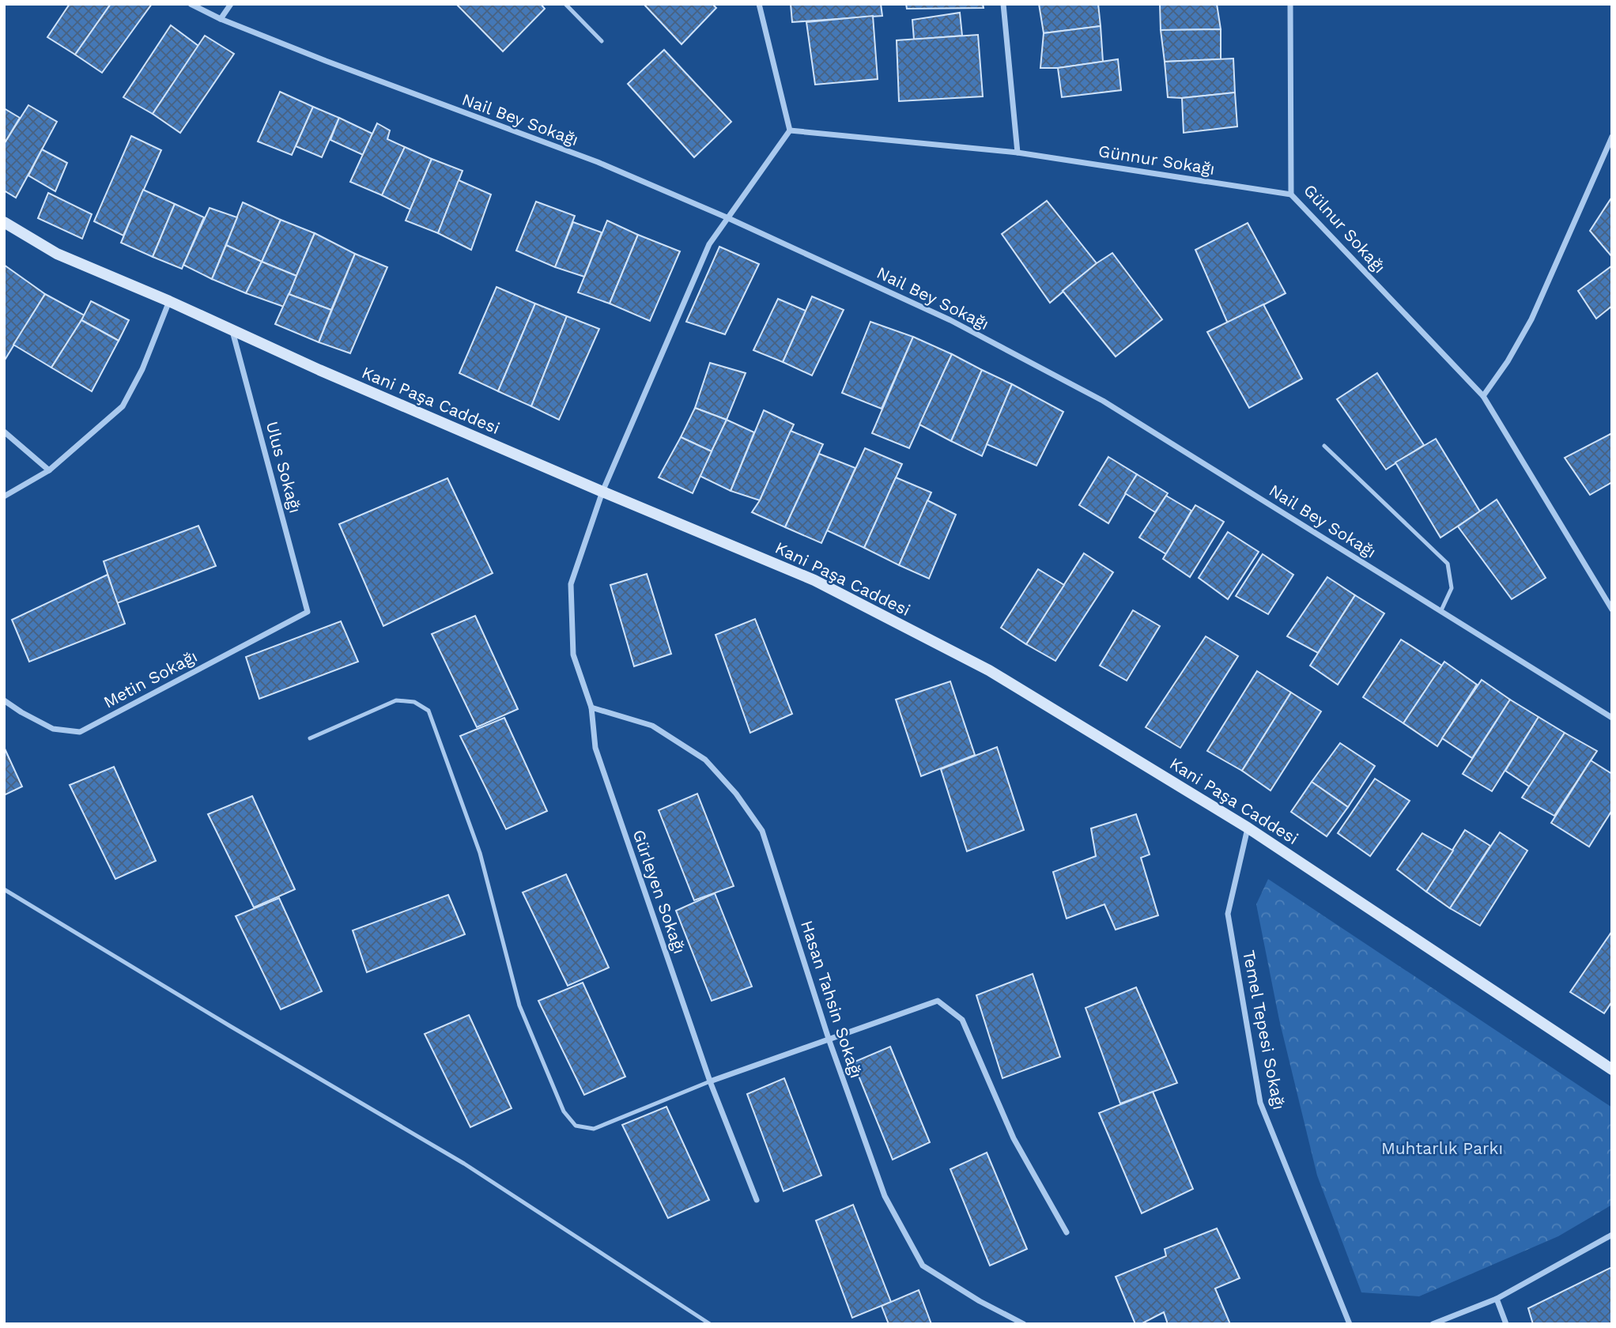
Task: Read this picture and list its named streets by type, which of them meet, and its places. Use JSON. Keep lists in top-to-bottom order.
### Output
{
  "streets": {
    "street": [
      "Nail Bey Sokağı",
      "Günnur Sokağı",
      "Gülnur Sokağı",
      "Kani Paşa Caddesi",
      "Ulus Sokağı",
      "Metin Sokağı",
      "Gürleyen Sokağı",
      "Hasan Tahsin Sokağı",
      "Temel Tepesi Sokağı"
    ]
  },
  "crossings": [
    ["Günnur Sokağı", "Gülnur Sokağı"],
    ["Kani Paşa Caddesi", "Ulus Sokağı"],
    ["Kani Paşa Caddesi", "Gürleyen Sokağı"],
    ["Kani Paşa Caddesi", "Temel Tepesi Sokağı"],
    ["Ulus Sokağı", "Metin Sokağı"],
    ["Gürleyen Sokağı", "Hasan Tahsin Sokağı"]
  ],
  "parks": ["Muhtarlık Parkı"]
}
